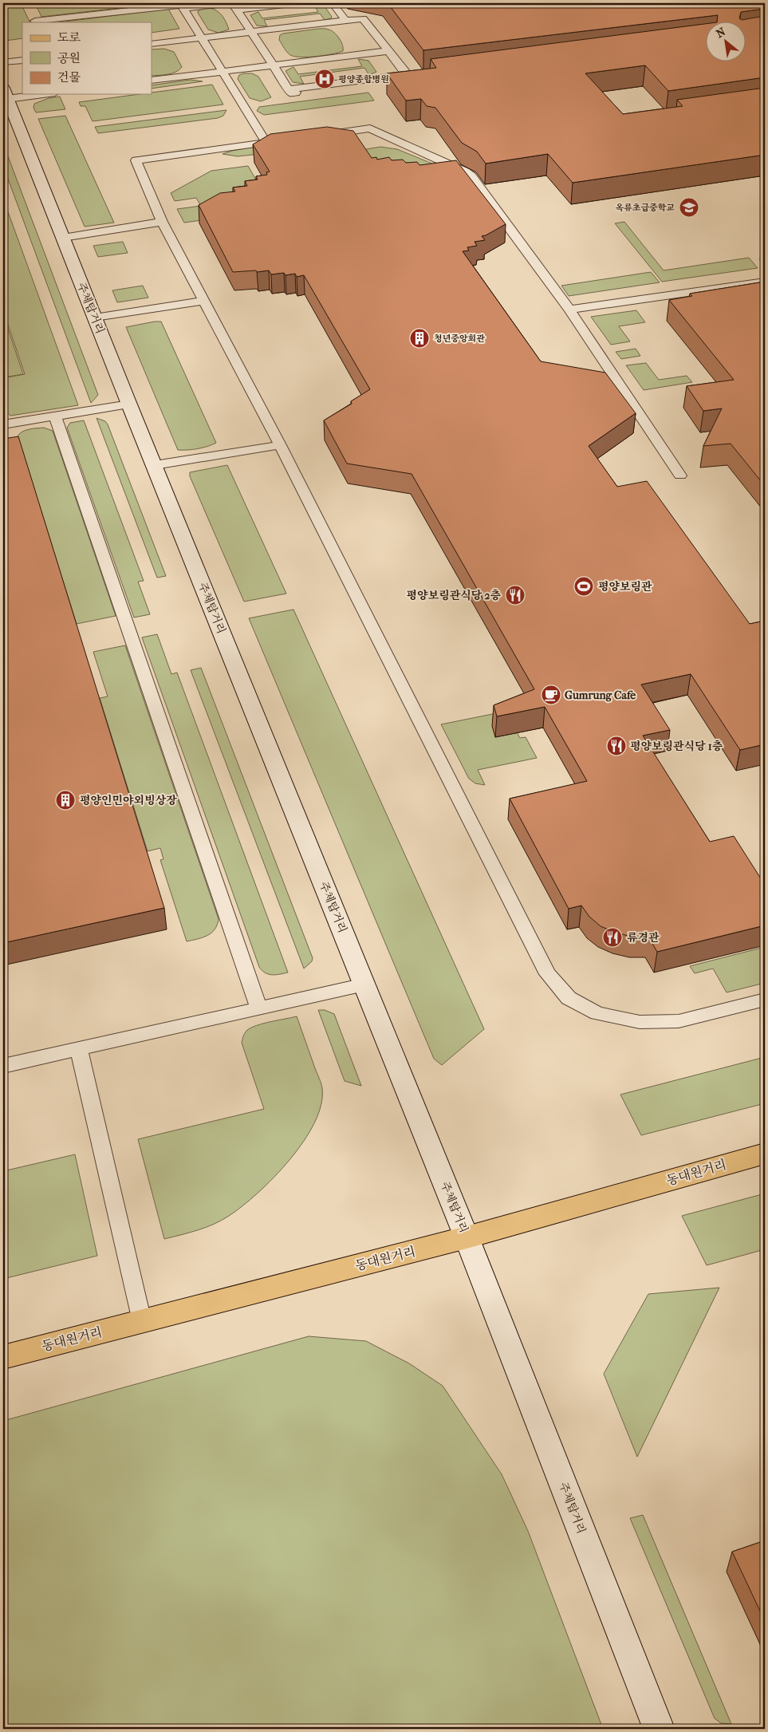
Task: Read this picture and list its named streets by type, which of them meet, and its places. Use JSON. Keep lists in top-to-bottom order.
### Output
{
  "streets": {
    "main road": ["주체탑거리", "동대원거리"]
  },
  "crossings": [
    ["주체탑거리", "동대원거리"]
  ],
  "places": {
    "hospital": ["평양종합병원"],
    "school or university": ["옥류초급중학교"],
    "building": ["청년중앙회관", "평양인민야외빙상장"],
    "sports": ["평양보링관"],
    "restaurant": ["평양보링관식당 2층", "평양보링관식당 1층", "류경관"],
    "cafe": ["Gumrung Cafe"]
  },
  "legend": ["도로", "공원", "건물"],
  "north": "top left"
}
